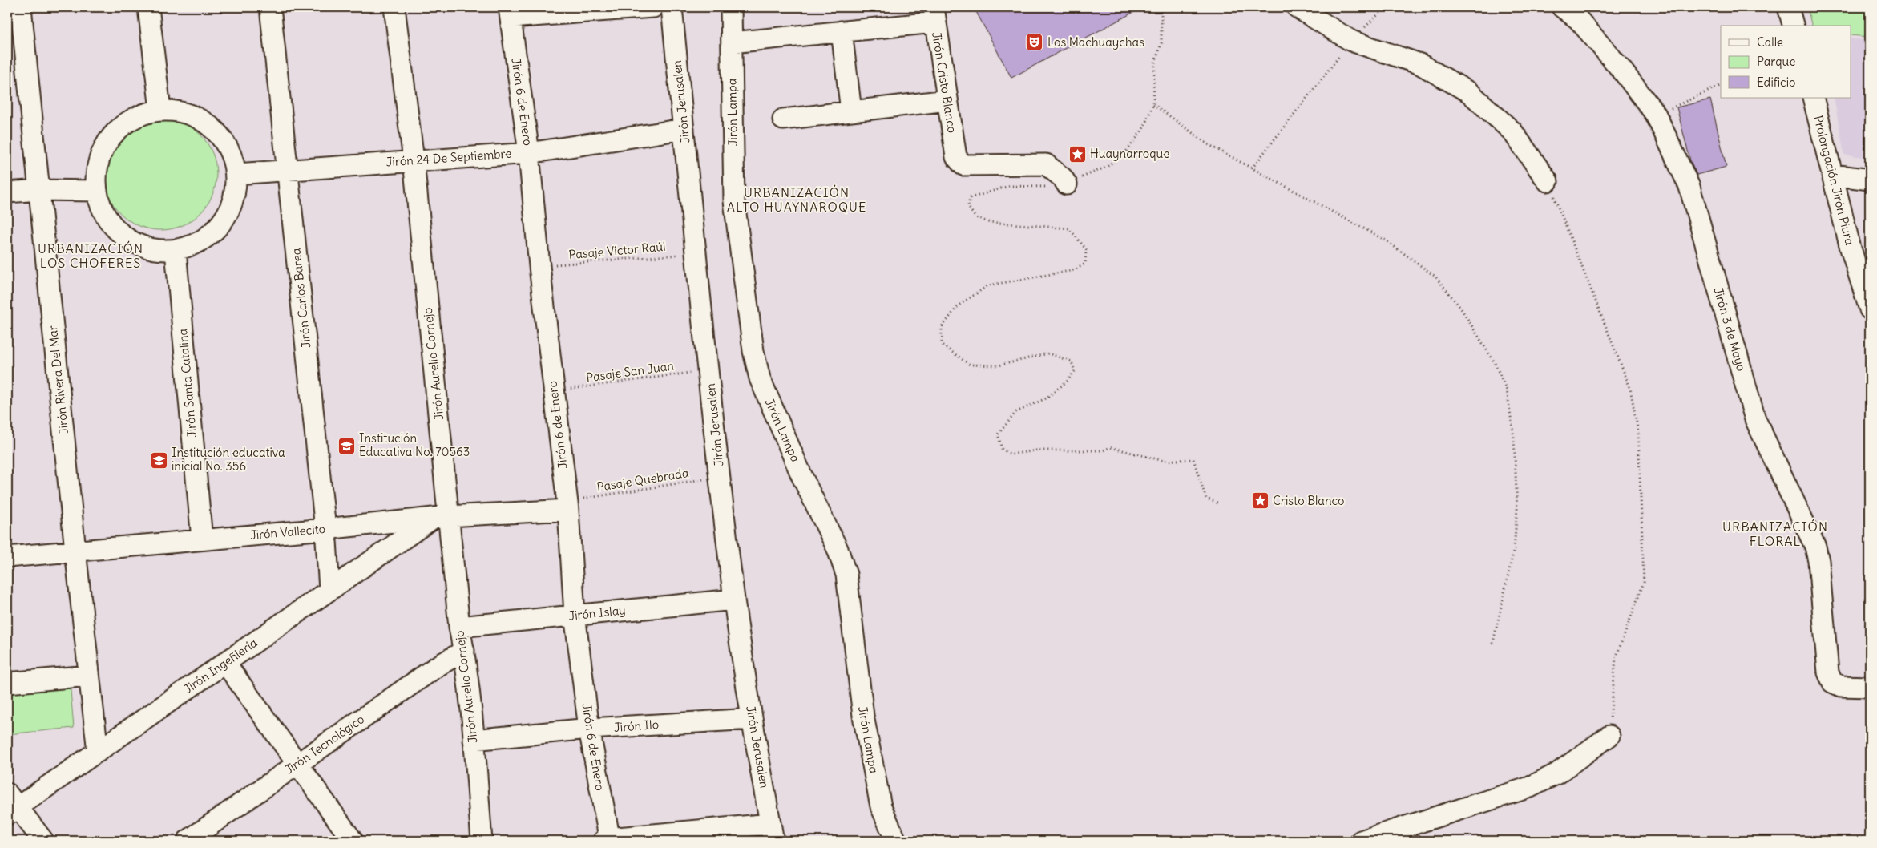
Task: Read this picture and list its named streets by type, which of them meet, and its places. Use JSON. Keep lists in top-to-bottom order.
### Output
{
  "streets": {
    "street": [
      "Jirón Cristo Blanco",
      "Jirón 6 de Enero",
      "Jirón Jerusalen",
      "Jirón Lampa",
      "Jirón 24 De Septiembre",
      "Prolongación Jirón Piura",
      "Jirón Carlos Barea",
      "Jirón 3 de Mayo",
      "Jirón Aurelio Cornejo",
      "Jirón Rivera Del Mar",
      "Jirón Santa Catalina",
      "Jirón Vallecito",
      "Jirón Islay",
      "Jirón Ingeñiería",
      "Jirón Ilo",
      "Jirón Tecnológico"
    ],
    "path": ["Pasaje Víctor Raúl", "Pasaje San Juan", "Pasaje Quebrada"]
  },
  "crossings": [
    ["Jirón 6 de Enero", "Jirón 24 De Septiembre"],
    ["Jirón 6 de Enero", "Pasaje Víctor Raúl"],
    ["Jirón 6 de Enero", "Pasaje San Juan"],
    ["Jirón 6 de Enero", "Pasaje Quebrada"],
    ["Jirón 6 de Enero", "Jirón Vallecito"],
    ["Jirón 6 de Enero", "Jirón Islay"],
    ["Jirón 6 de Enero", "Jirón Ilo"],
    ["Jirón Jerusalen", "Jirón 24 De Septiembre"],
    ["Jirón Jerusalen", "Pasaje Víctor Raúl"],
    ["Jirón Jerusalen", "Pasaje San Juan"],
    ["Jirón Jerusalen", "Pasaje Quebrada"],
    ["Jirón Jerusalen", "Jirón Islay"],
    ["Jirón Jerusalen", "Jirón Ilo"],
    ["Jirón 24 De Septiembre", "Jirón Carlos Barea"],
    ["Jirón 24 De Septiembre", "Jirón Aurelio Cornejo"],
    ["Jirón 24 De Septiembre", "Jirón Santa Catalina"],
    ["Jirón Carlos Barea", "Jirón Vallecito"],
    ["Jirón Carlos Barea", "Jirón Ingeñiería"],
    ["Jirón Aurelio Cornejo", "Jirón Vallecito"],
    ["Jirón Aurelio Cornejo", "Jirón Islay"],
    ["Jirón Aurelio Cornejo", "Jirón Ingeñiería"],
    ["Jirón Aurelio Cornejo", "Jirón Ilo"],
    ["Jirón Aurelio Cornejo", "Jirón Tecnológico"],
    ["Jirón Rivera Del Mar", "Jirón Vallecito"],
    ["Jirón Rivera Del Mar", "Jirón Ingeñiería"],
    ["Jirón Santa Catalina", "Jirón Vallecito"],
    ["Pasaje Quebrada", "Jirón Vallecito"],
    ["Jirón Vallecito", "Jirón Ingeñiería"]
  ],
  "districts": ["URBANIZACIÓN ALTO HUAYNAROQUE", "URBANIZACIÓN LOS CHOFERES", "URBANIZACIÓN FLORAL"],
  "places": {
    "theatre": ["Los Machuaychas"],
    "place": ["Huaynarroque", "Cristo Blanco"],
    "school or university": ["Institución Educativa No. 70563", "Institución educativa inicial No. 356"]
  },
  "legend": ["Calle", "Parque", "Edificio"]
}
